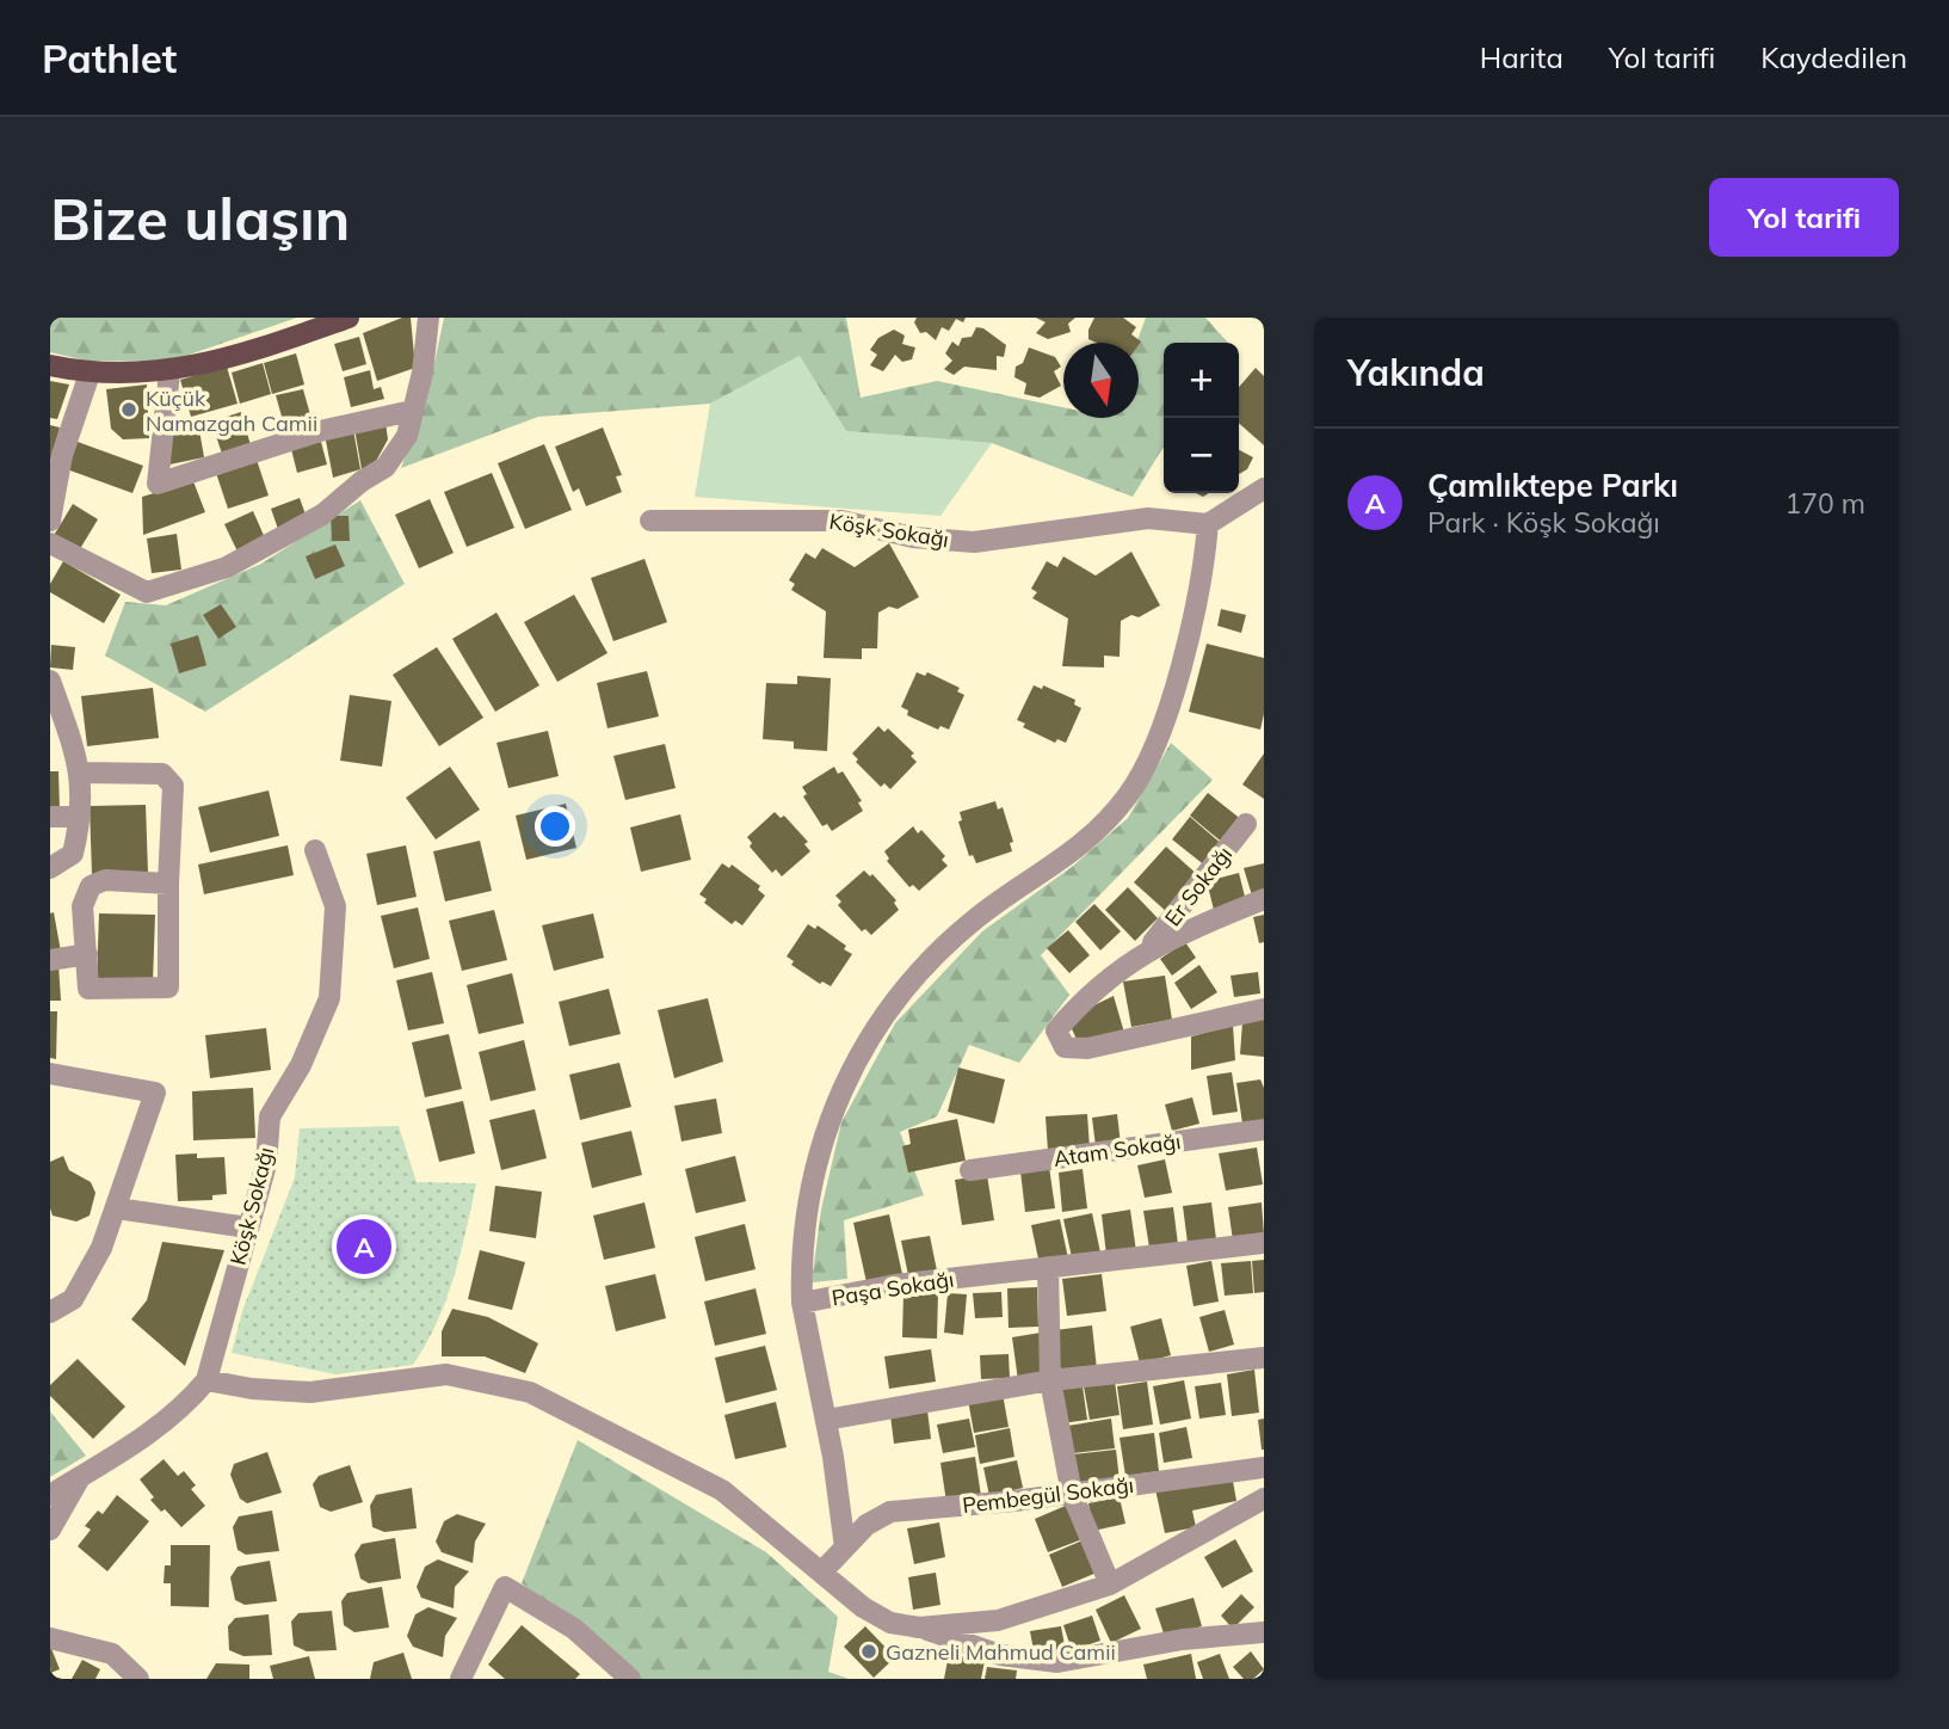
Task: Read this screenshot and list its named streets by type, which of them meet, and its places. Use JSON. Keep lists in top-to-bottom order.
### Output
{
  "streets": {
    "street": [
      "Köşk Sokağı",
      "Er Sokağı",
      "Atam Sokağı",
      "Paşa Sokağı",
      "Pembegül Sokağı"
    ]
  },
  "crossings": [
    ["Paşa Sokağı", "Pembegül Sokağı"]
  ],
  "places": ["Küçük Namazgah Camii", "Gazneli Mahmud Camii"],
  "north": "bottom",
  "page": {
    "header": "Pathlet",
    "nav": ["Harita", "Yol tarifi", "Kaydedilen"],
    "buttons": "Yol tarifi",
    "title": "Bize ulaşın",
    "heading": "Yakında",
    "map_buttons": ["+", "−"],
    "list": [
      {
        "mark": "A",
        "name": "Çamlıktepe Parkı",
        "note": "Park · Köşk Sokağı",
        "value": "170 m"
      }
    ],
    "pins": "A"
  }
}
